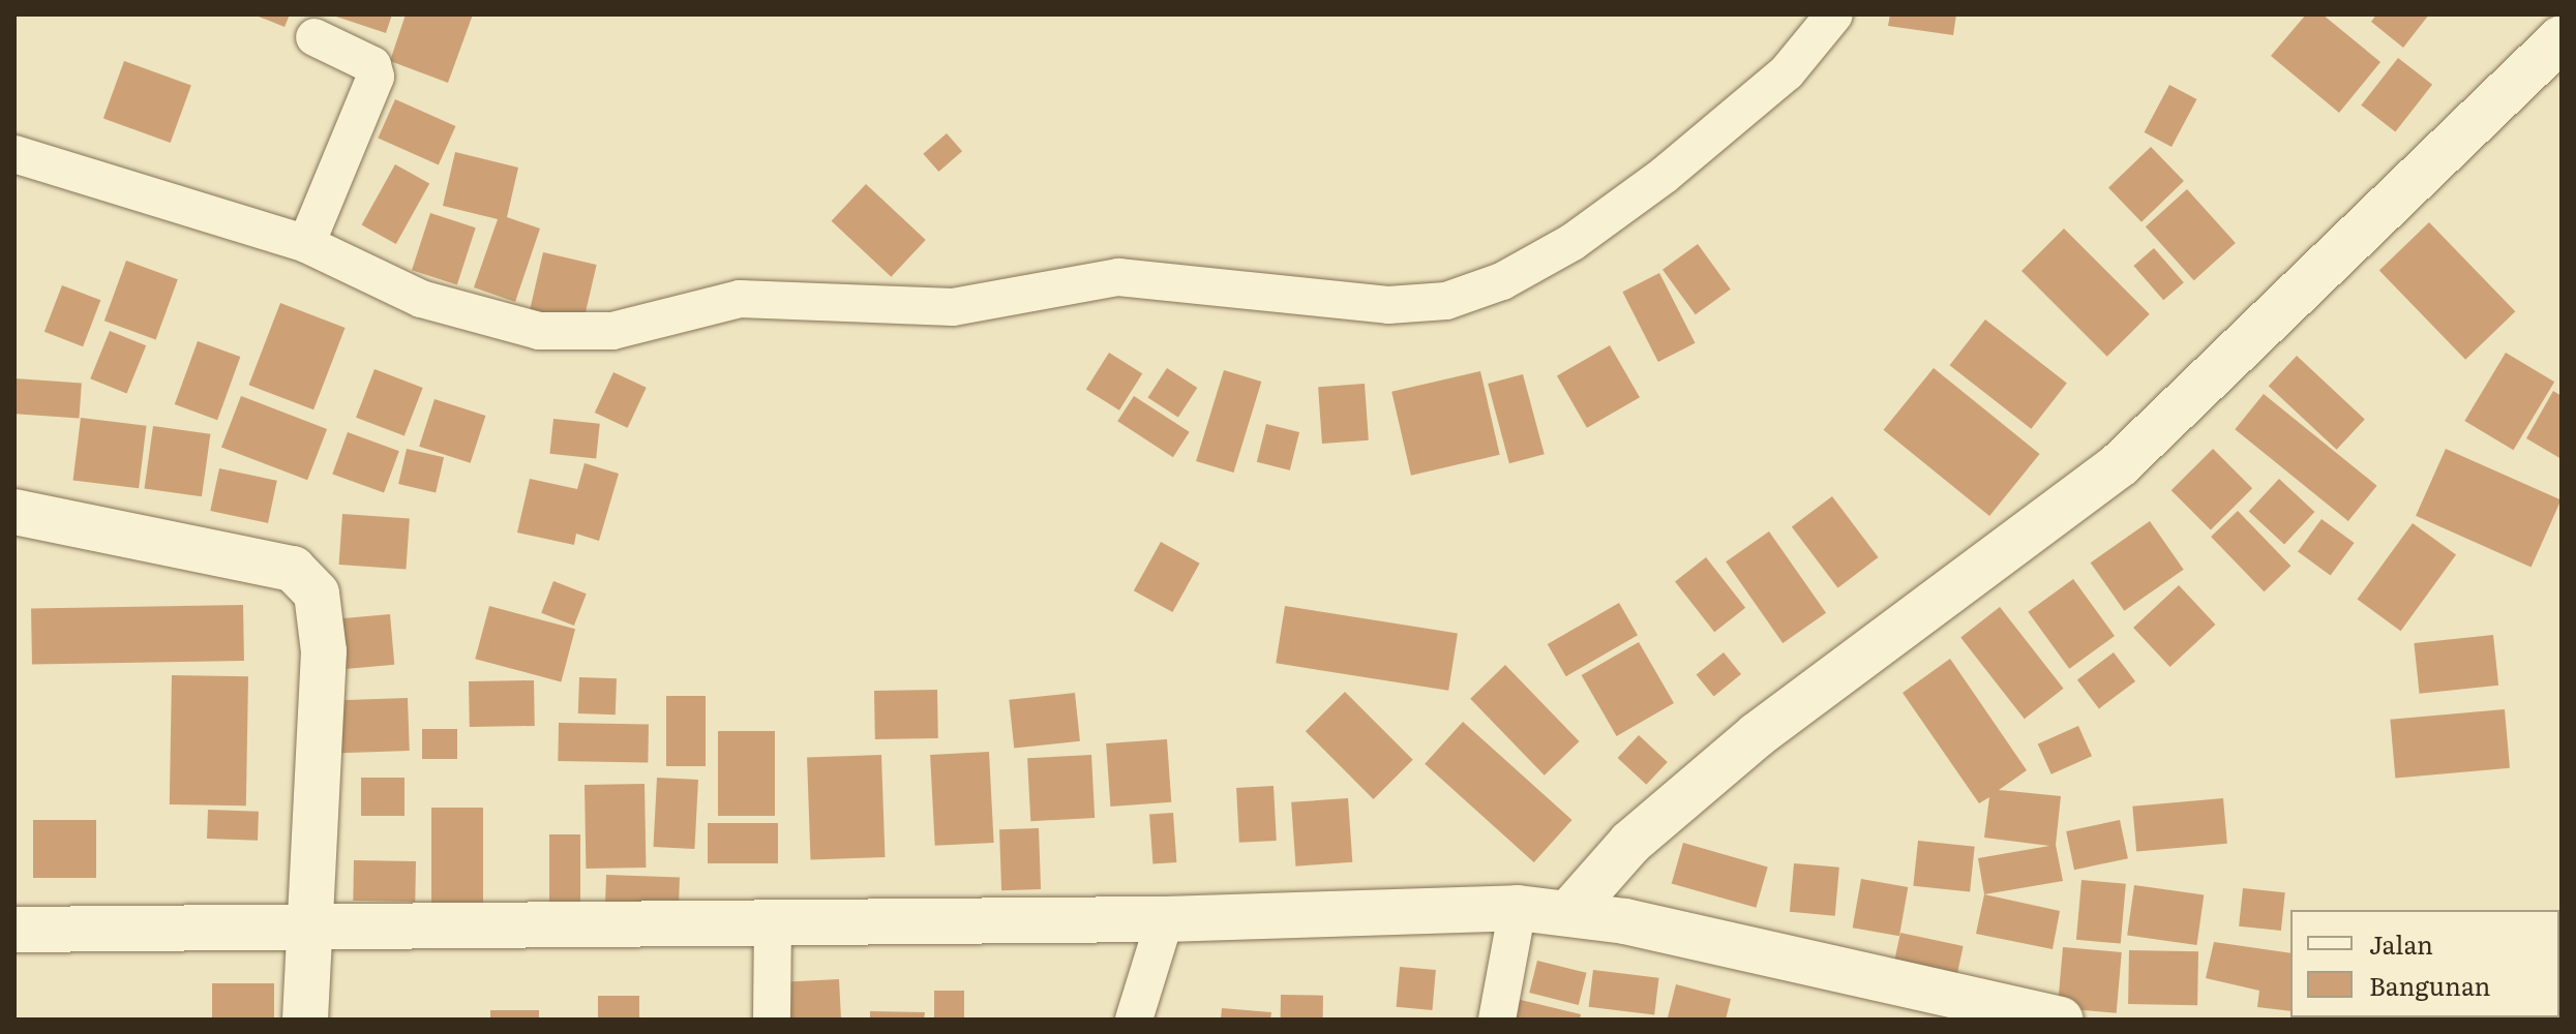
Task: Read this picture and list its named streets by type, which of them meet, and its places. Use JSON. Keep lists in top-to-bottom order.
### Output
{
  "legend": ["Jalan", "Bangunan"]
}
